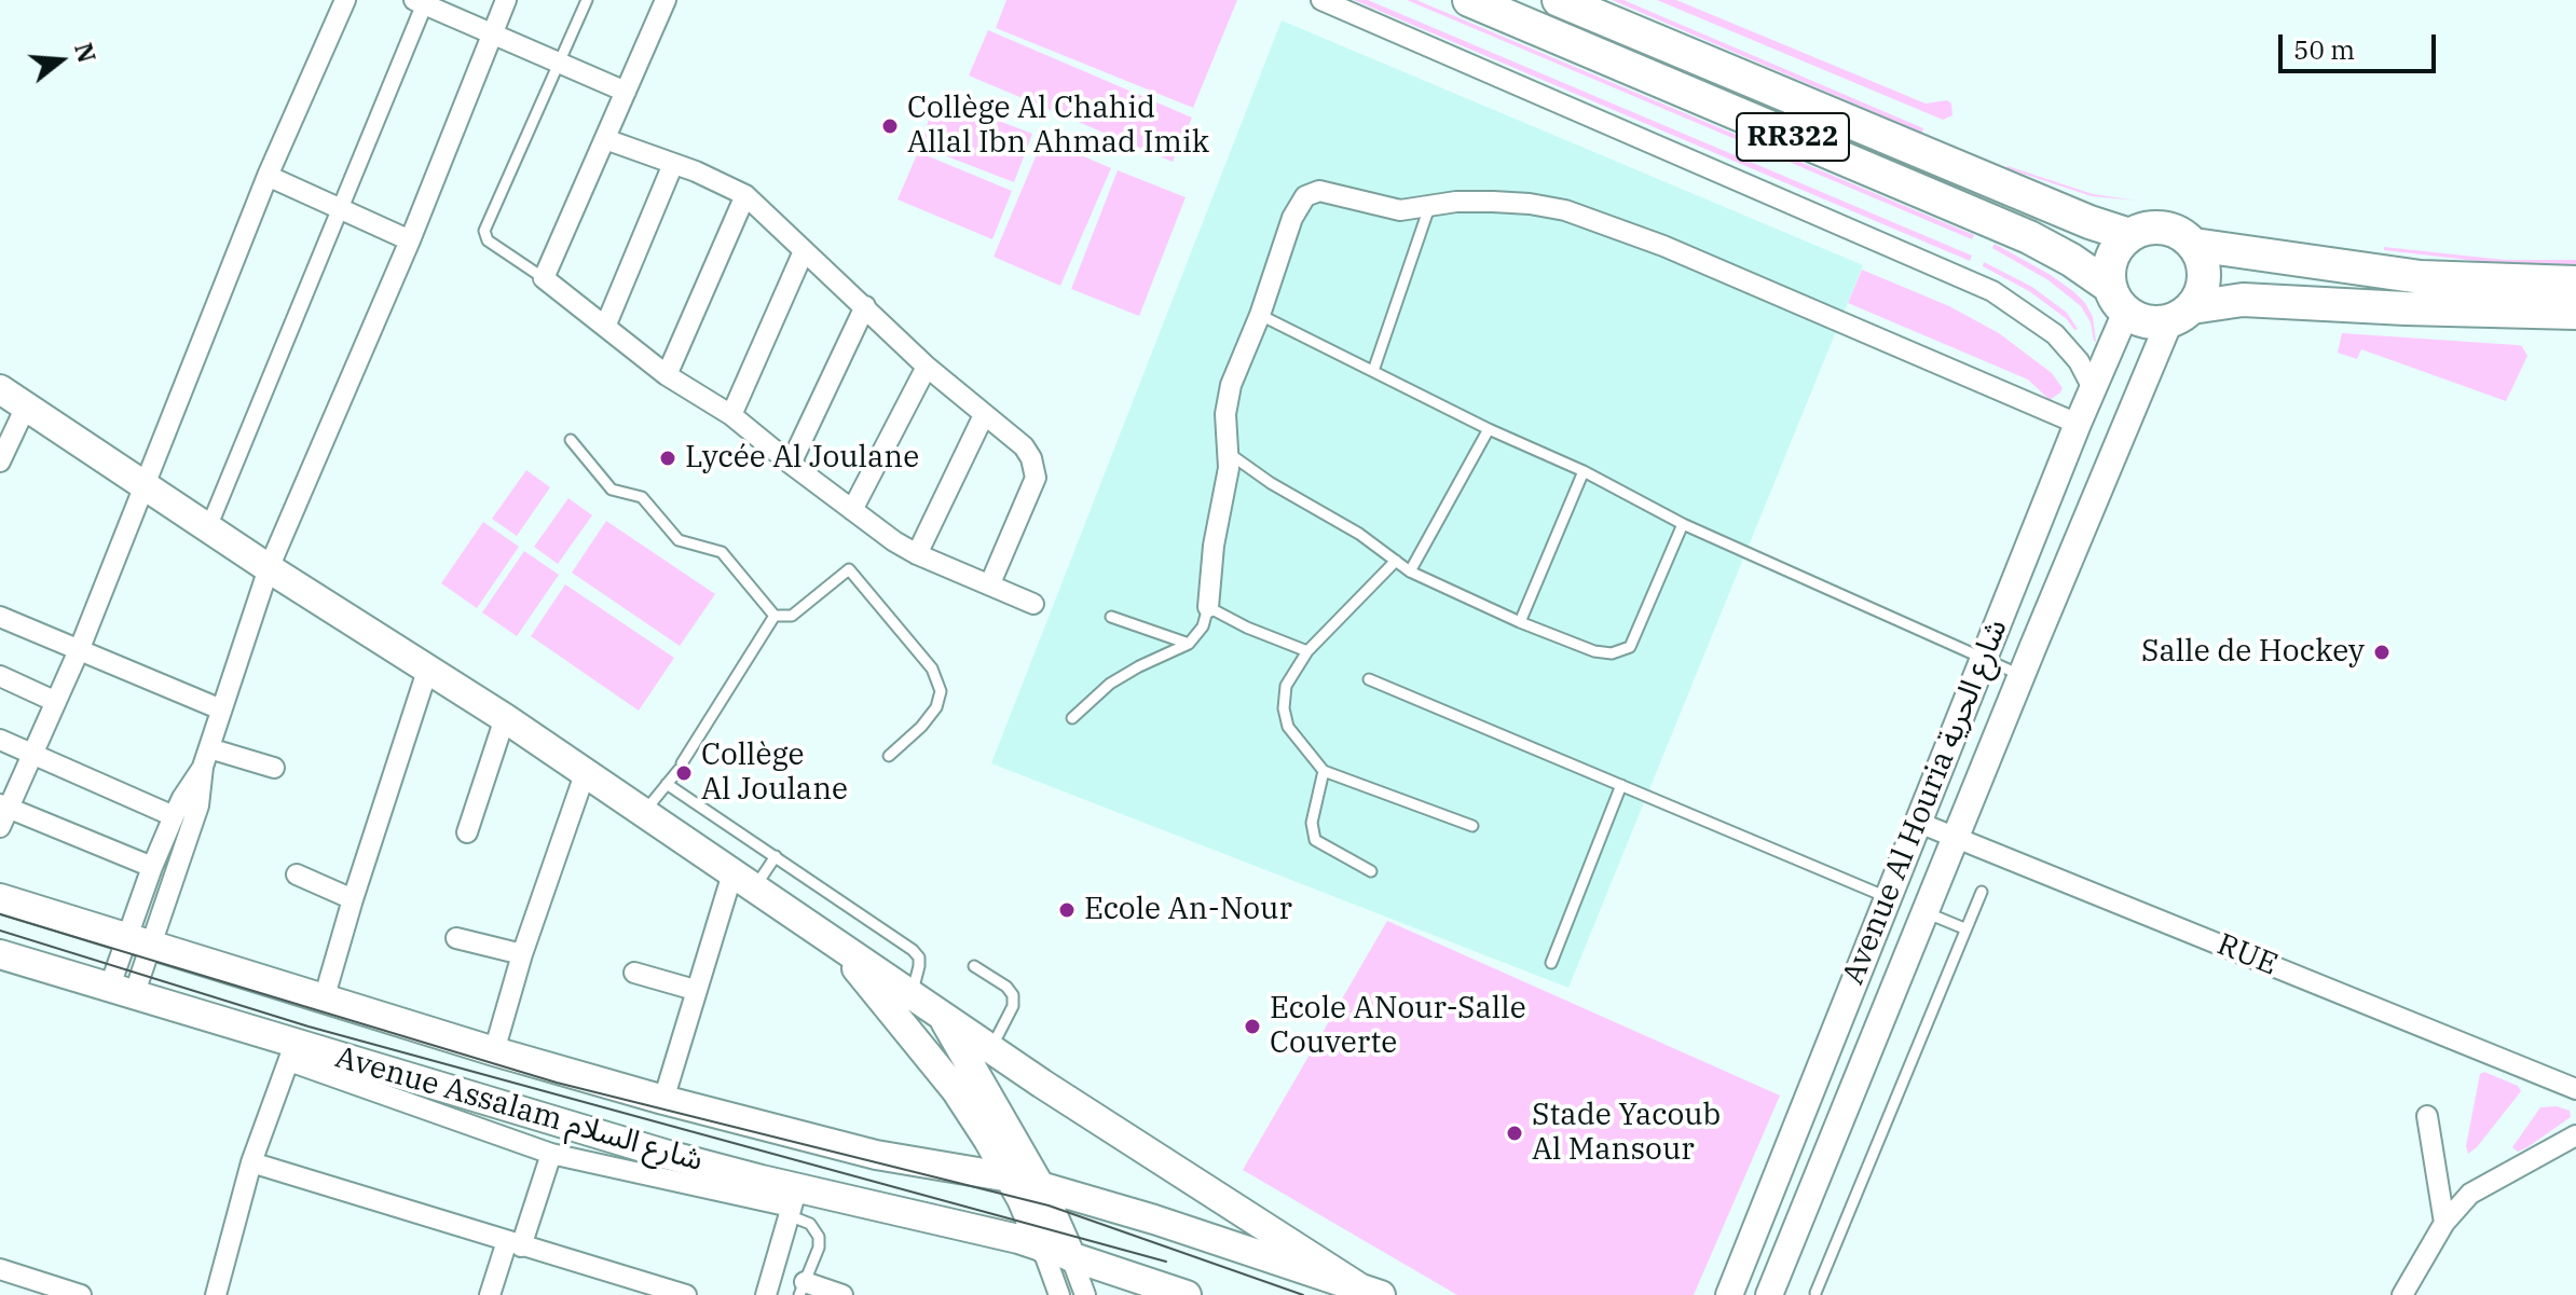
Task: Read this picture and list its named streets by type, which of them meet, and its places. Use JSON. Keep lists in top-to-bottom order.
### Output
{
  "streets": {
    "main road": ["RR322", "Avenue Assalam شارع السلام"],
    "street": ["Avenue Al Houria شارع الحرية", "RUE"]
  },
  "crossings": [
    ["RR322", "Avenue Al Houria شارع الحرية"],
    ["Avenue Al Houria شارع الحرية", "RUE"]
  ],
  "places": [
    "Collège Al Chahid Allal Ibn Ahmad Imik",
    "Lycée Al Joulane",
    "Salle de Hockey",
    "Collège Al Joulane",
    "Ecole An-Nour",
    "Ecole ANour-Salle Couverte",
    "Stade Yacoub Al Mansour"
  ],
  "scale_bar": "50 m",
  "north": "right"
}
